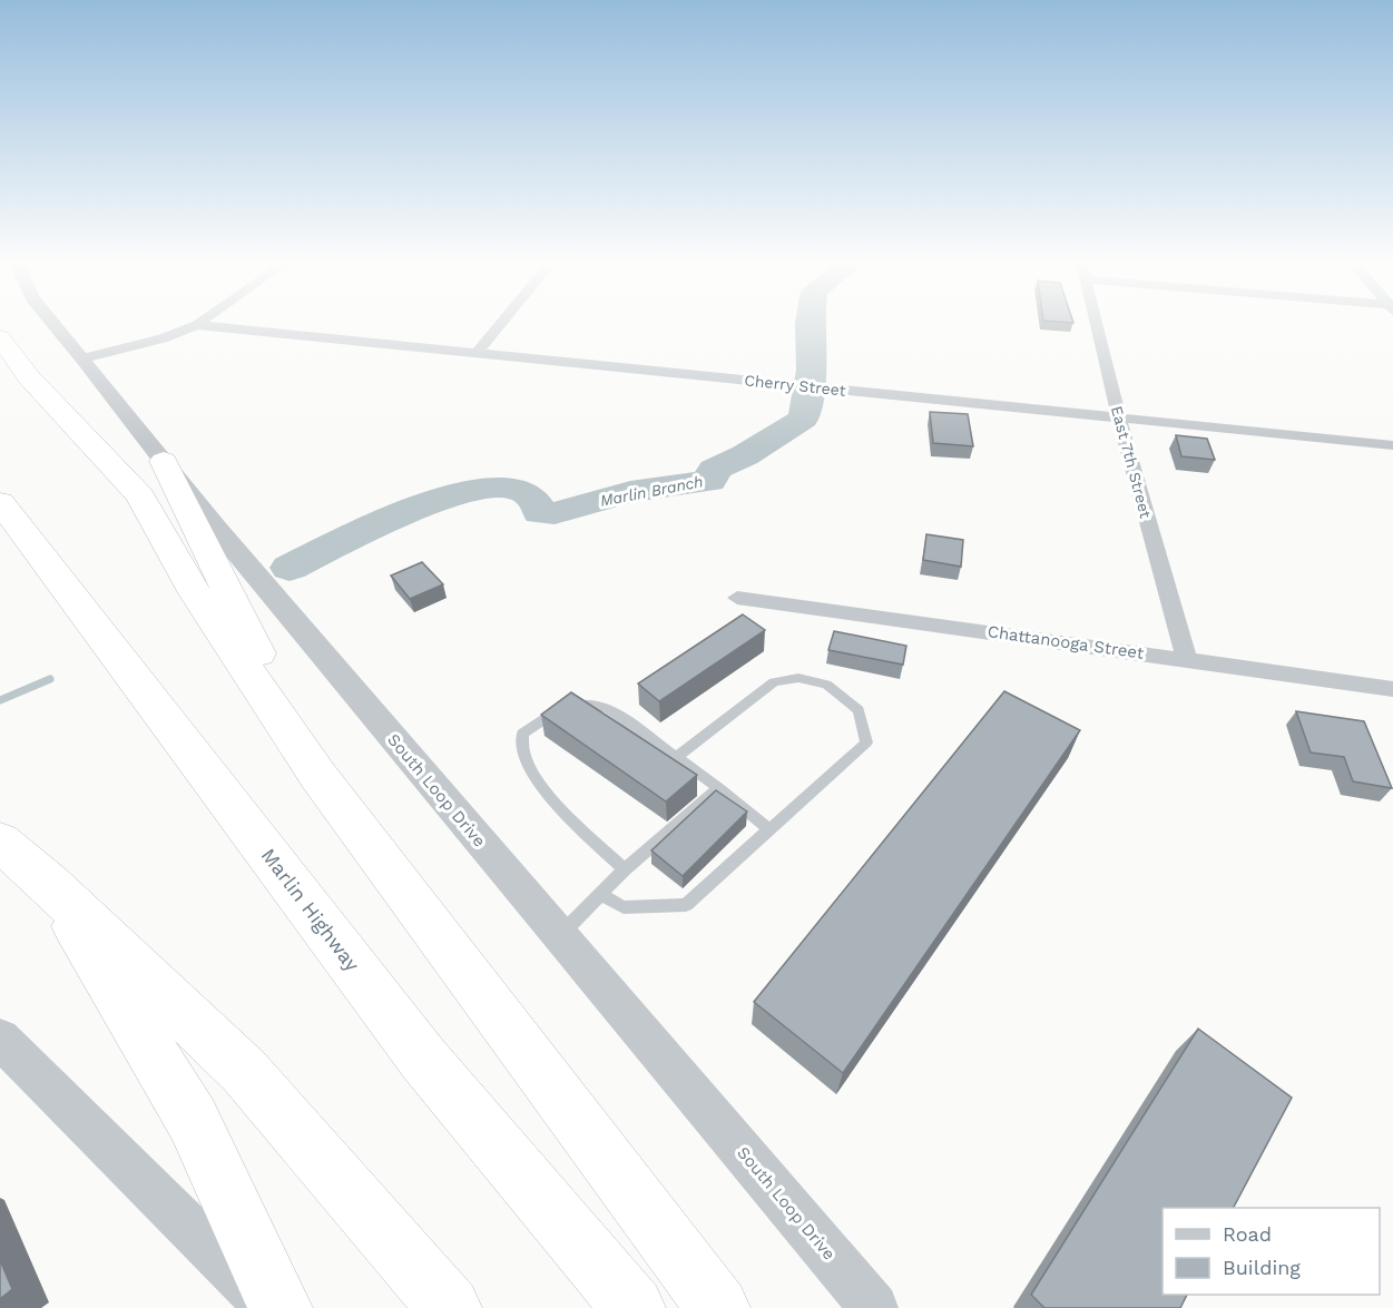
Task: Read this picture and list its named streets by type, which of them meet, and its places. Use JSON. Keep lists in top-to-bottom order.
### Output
{
  "streets": {
    "highway": ["Marlin Highway"],
    "street": [
      "Cherry Street",
      "East 7th Street",
      "Chattanooga Street",
      "South Loop Drive"
    ]
  },
  "crossings": [
    ["Cherry Street", "East 7th Street"],
    ["East 7th Street", "Chattanooga Street"]
  ],
  "water": ["Marlin Branch"],
  "legend": ["Road", "Building"]
}
